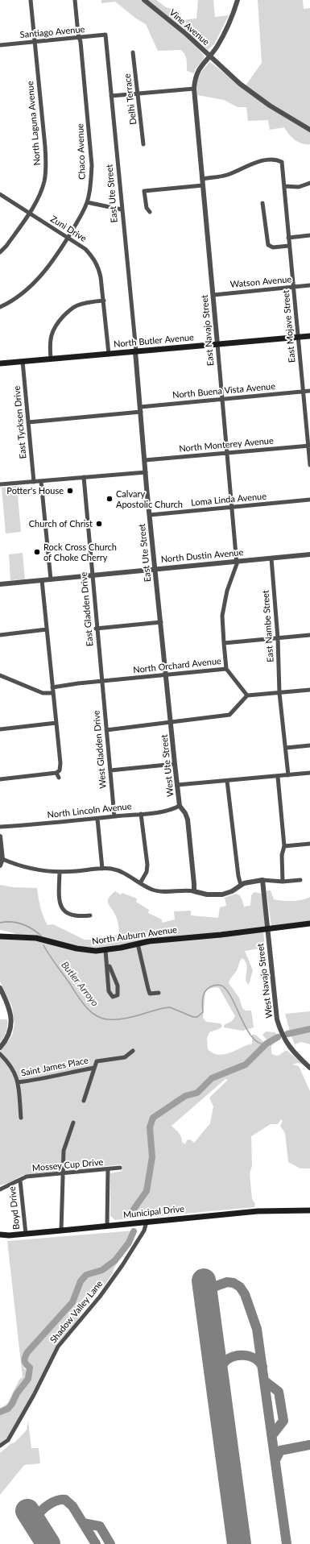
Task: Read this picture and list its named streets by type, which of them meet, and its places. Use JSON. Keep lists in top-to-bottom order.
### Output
{
  "streets": {
    "main road": ["North Butler Avenue", "North Auburn Avenue", "Municipal Drive"],
    "street": [
      "Vine Avenue",
      "Santiago Avenue",
      "Delhi Terrace",
      "North Laguna Avenue",
      "Chaco Avenue",
      "East Ute Street",
      "Zuni Drive",
      "Watson Avenue",
      "East Mojave Street",
      "East Navajo Street",
      "North Buena Vista Avenue",
      "East Tycksen Drive",
      "North Monterey Avenue",
      "Loma Linda Avenue",
      "North Dustin Avenue",
      "East Gladden Drive",
      "East Nambe Street",
      "North Orchard Avenue",
      "West Gladden Drive",
      "West Ute Street",
      "North Lincoln Avenue",
      "West Navajo Street",
      "Saint James Place",
      "Mossey Cup Drive",
      "Boyd Drive",
      "Shadow Valley Lane"
    ]
  },
  "crossings": [
    ["Vine Avenue", "East Navajo Street"],
    ["Santiago Avenue", "North Laguna Avenue"],
    ["Santiago Avenue", "Chaco Avenue"],
    ["Santiago Avenue", "East Ute Street"],
    ["North Laguna Avenue", "Zuni Drive"],
    ["Chaco Avenue", "Zuni Drive"],
    ["East Ute Street", "North Butler Avenue"],
    ["East Ute Street", "North Buena Vista Avenue"],
    ["East Ute Street", "North Monterey Avenue"],
    ["East Ute Street", "Loma Linda Avenue"],
    ["East Ute Street", "North Dustin Avenue"],
    ["East Ute Street", "North Orchard Avenue"],
    ["East Ute Street", "West Ute Street"],
    ["Zuni Drive", "North Butler Avenue"],
    ["Watson Avenue", "East Mojave Street"],
    ["Watson Avenue", "East Navajo Street"],
    ["East Mojave Street", "East Navajo Street"],
    ["East Mojave Street", "North Butler Avenue"],
    ["East Mojave Street", "North Buena Vista Avenue"],
    ["East Mojave Street", "North Monterey Avenue"],
    ["East Navajo Street", "North Butler Avenue"],
    ["East Navajo Street", "North Buena Vista Avenue"],
    ["East Navajo Street", "North Monterey Avenue"],
    ["East Navajo Street", "Loma Linda Avenue"],
    ["East Navajo Street", "North Dustin Avenue"],
    ["East Navajo Street", "North Orchard Avenue"],
    ["North Butler Avenue", "East Tycksen Drive"],
    ["North Buena Vista Avenue", "East Tycksen Drive"],
    ["North Dustin Avenue", "East Gladden Drive"],
    ["North Dustin Avenue", "East Nambe Street"],
    ["East Gladden Drive", "North Orchard Avenue"],
    ["East Gladden Drive", "West Gladden Drive"],
    ["North Orchard Avenue", "West Gladden Drive"],
    ["North Orchard Avenue", "West Ute Street"],
    ["West Gladden Drive", "North Lincoln Avenue"],
    ["West Ute Street", "North Lincoln Avenue"],
    ["North Auburn Avenue", "West Navajo Street"],
    ["Mossey Cup Drive", "Boyd Drive"],
    ["Boyd Drive", "Municipal Drive"],
    ["Municipal Drive", "Shadow Valley Lane"]
  ],
  "water": ["Butler Arroyo"],
  "places": [
    "Potter's House",
    "Calvary Apostolic Church",
    "Church of Christ",
    "Rock Cross Church of Choke Cherry"
  ]
}
